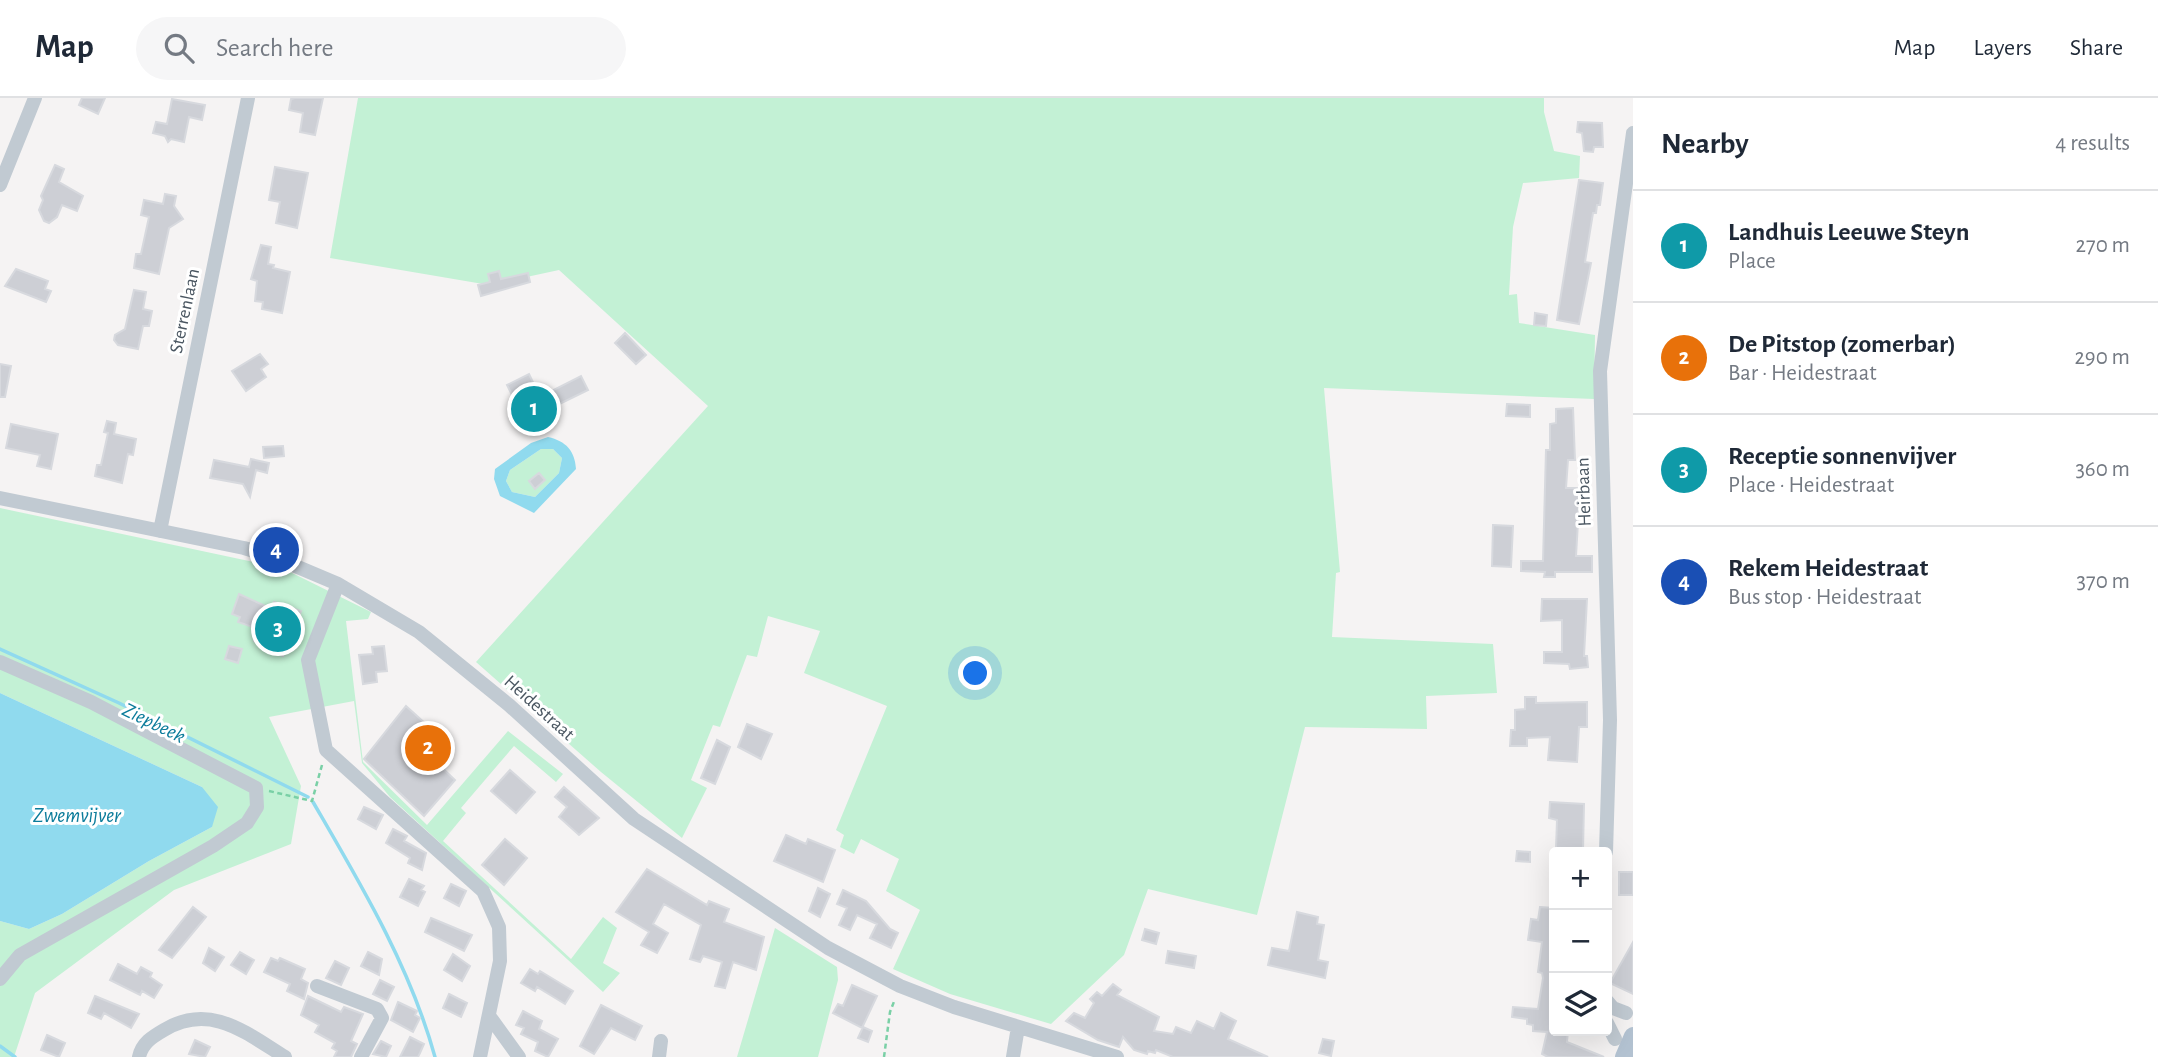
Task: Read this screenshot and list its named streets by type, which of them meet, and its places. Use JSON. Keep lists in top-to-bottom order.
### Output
{
  "streets": {
    "street": ["Sterrenlaan", "Heirbaan", "Heidestraat"]
  },
  "crossings": [
    ["Sterrenlaan", "Heidestraat"]
  ],
  "water": ["Ziepbeek", "Zwemvijver"],
  "page": {
    "header": "Map",
    "search": "Search here",
    "nav": ["Map", "Layers", "Share"],
    "heading": ["Nearby", "4 results"],
    "list": [
      {
        "mark": "1",
        "name": "Landhuis Leeuwe Steyn",
        "note": "Place",
        "value": "270 m"
      },
      {
        "mark": "2",
        "name": "De Pitstop (zomerbar)",
        "note": "Bar · Heidestraat",
        "value": "290 m"
      },
      {
        "mark": "3",
        "name": "Receptie sonnenvijver",
        "note": "Place · Heidestraat",
        "value": "360 m"
      },
      {
        "mark": "4",
        "name": "Rekem Heidestraat",
        "note": "Bus stop · Heidestraat",
        "value": "370 m"
      }
    ],
    "pins": [
      "1",
      "4",
      "3",
      "2"
    ],
    "map_buttons": ["+", "−"]
  }
}
